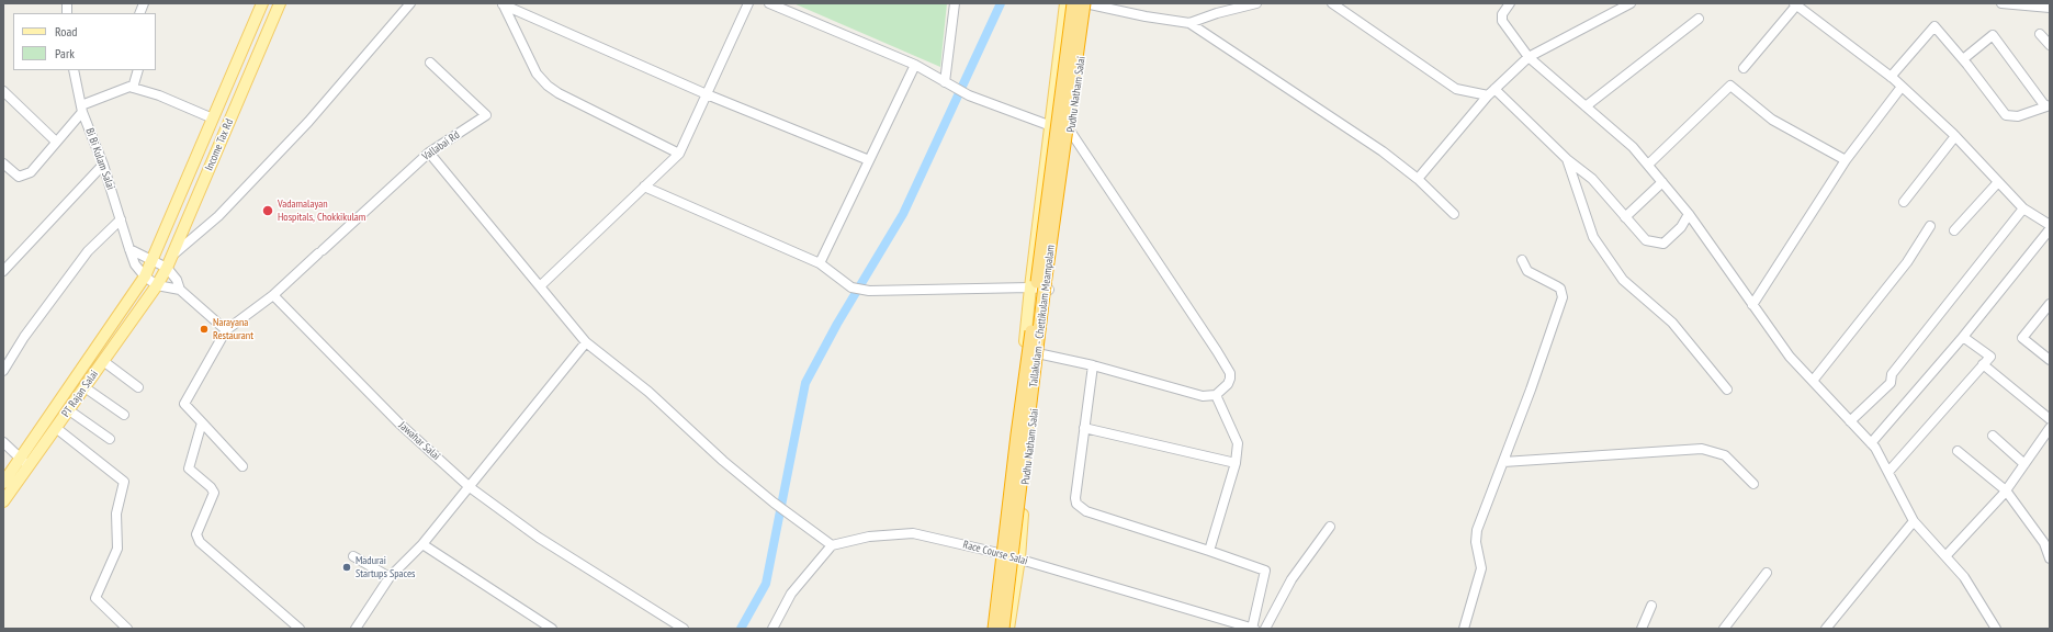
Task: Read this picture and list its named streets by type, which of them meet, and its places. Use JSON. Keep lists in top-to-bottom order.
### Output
{
  "streets": {
    "highway": ["Tallakulam - Chettikulam Meampalam"],
    "main road": ["Pudhu Natham Salai", "Income Tax Rd", "PT Rajan Salai"],
    "street": [
      "Vallabai Rd",
      "Bi Bi Kulam Salai",
      "Jawahar Salai",
      "Race Course Salai"
    ]
  },
  "crossings": [
    ["Pudhu Natham Salai", "Tallakulam - Chettikulam Meampalam"],
    ["Pudhu Natham Salai", "Race Course Salai"],
    ["Income Tax Rd", "Bi Bi Kulam Salai"],
    ["Income Tax Rd", "PT Rajan Salai"],
    ["Vallabai Rd", "Jawahar Salai"],
    ["Bi Bi Kulam Salai", "PT Rajan Salai"]
  ],
  "places": ["Vadamalayan Hospitals, Chokkikulam", "Narayana Restaurant", "Madurai Startups Spaces"],
  "legend": ["Road", "Park"]
}
